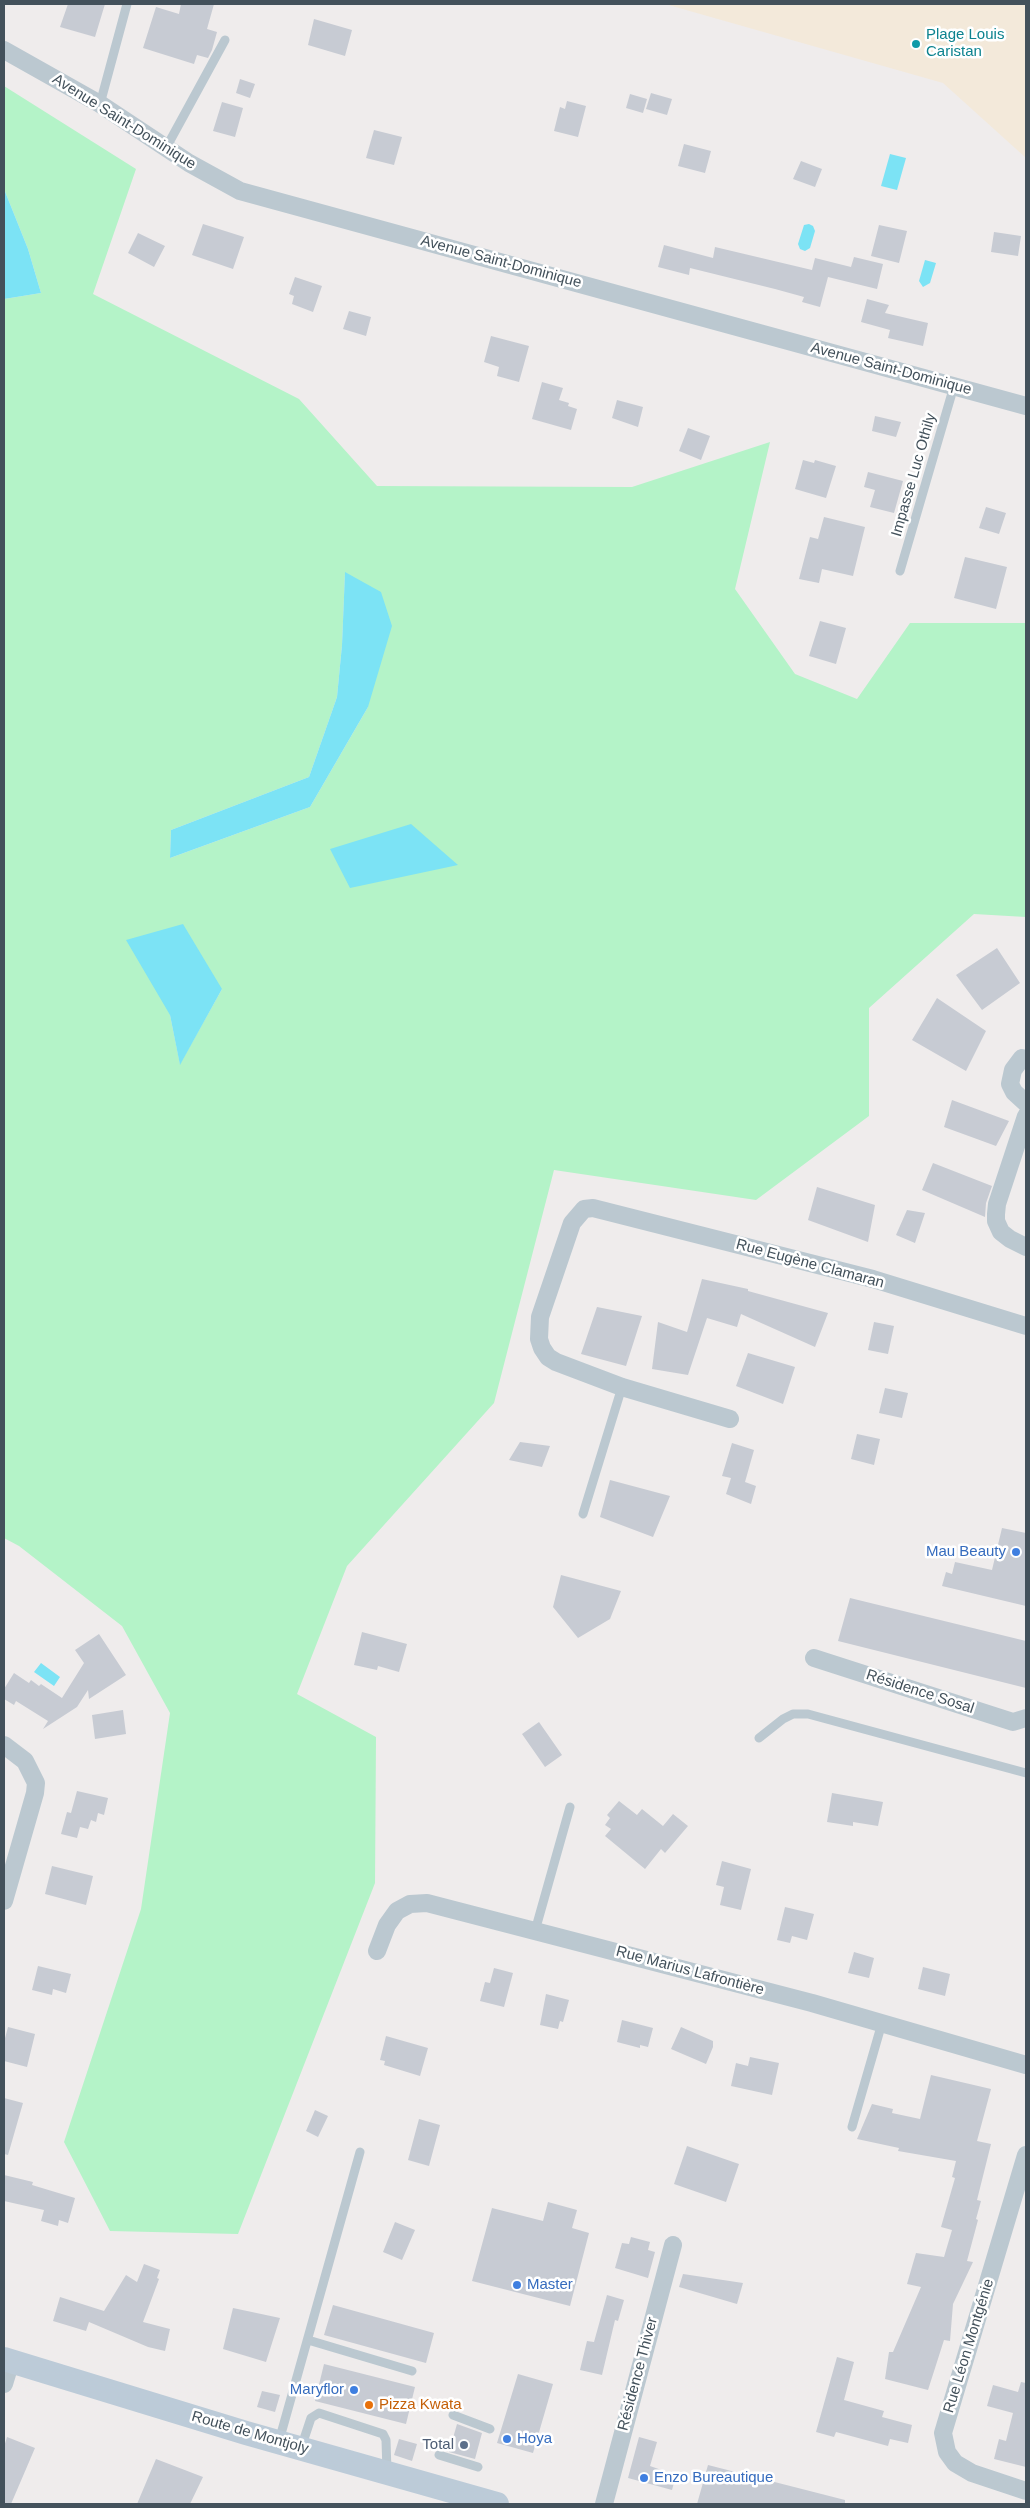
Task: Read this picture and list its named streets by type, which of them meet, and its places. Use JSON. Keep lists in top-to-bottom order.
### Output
{
  "streets": {
    "main road": ["Route de Montjoly"],
    "street": [
      "Avenue Saint-Dominique",
      "Rue Eugène Clamaran",
      "Résidence Sosal",
      "Rue Marius Lafrontière",
      "Rue Léon Montgénie",
      "Résidence Thiver"
    ],
    "lane": ["Impasse Luc Othily"]
  },
  "crossings": [
    ["Avenue Saint-Dominique", "Impasse Luc Othily"]
  ],
  "places": [
    "Plage Louis Caristan",
    "Mau Beauty",
    "Master",
    "Maryflor",
    "Pizza Kwata",
    "Hoya",
    "Total",
    "Enzo Bureautique"
  ]
}
